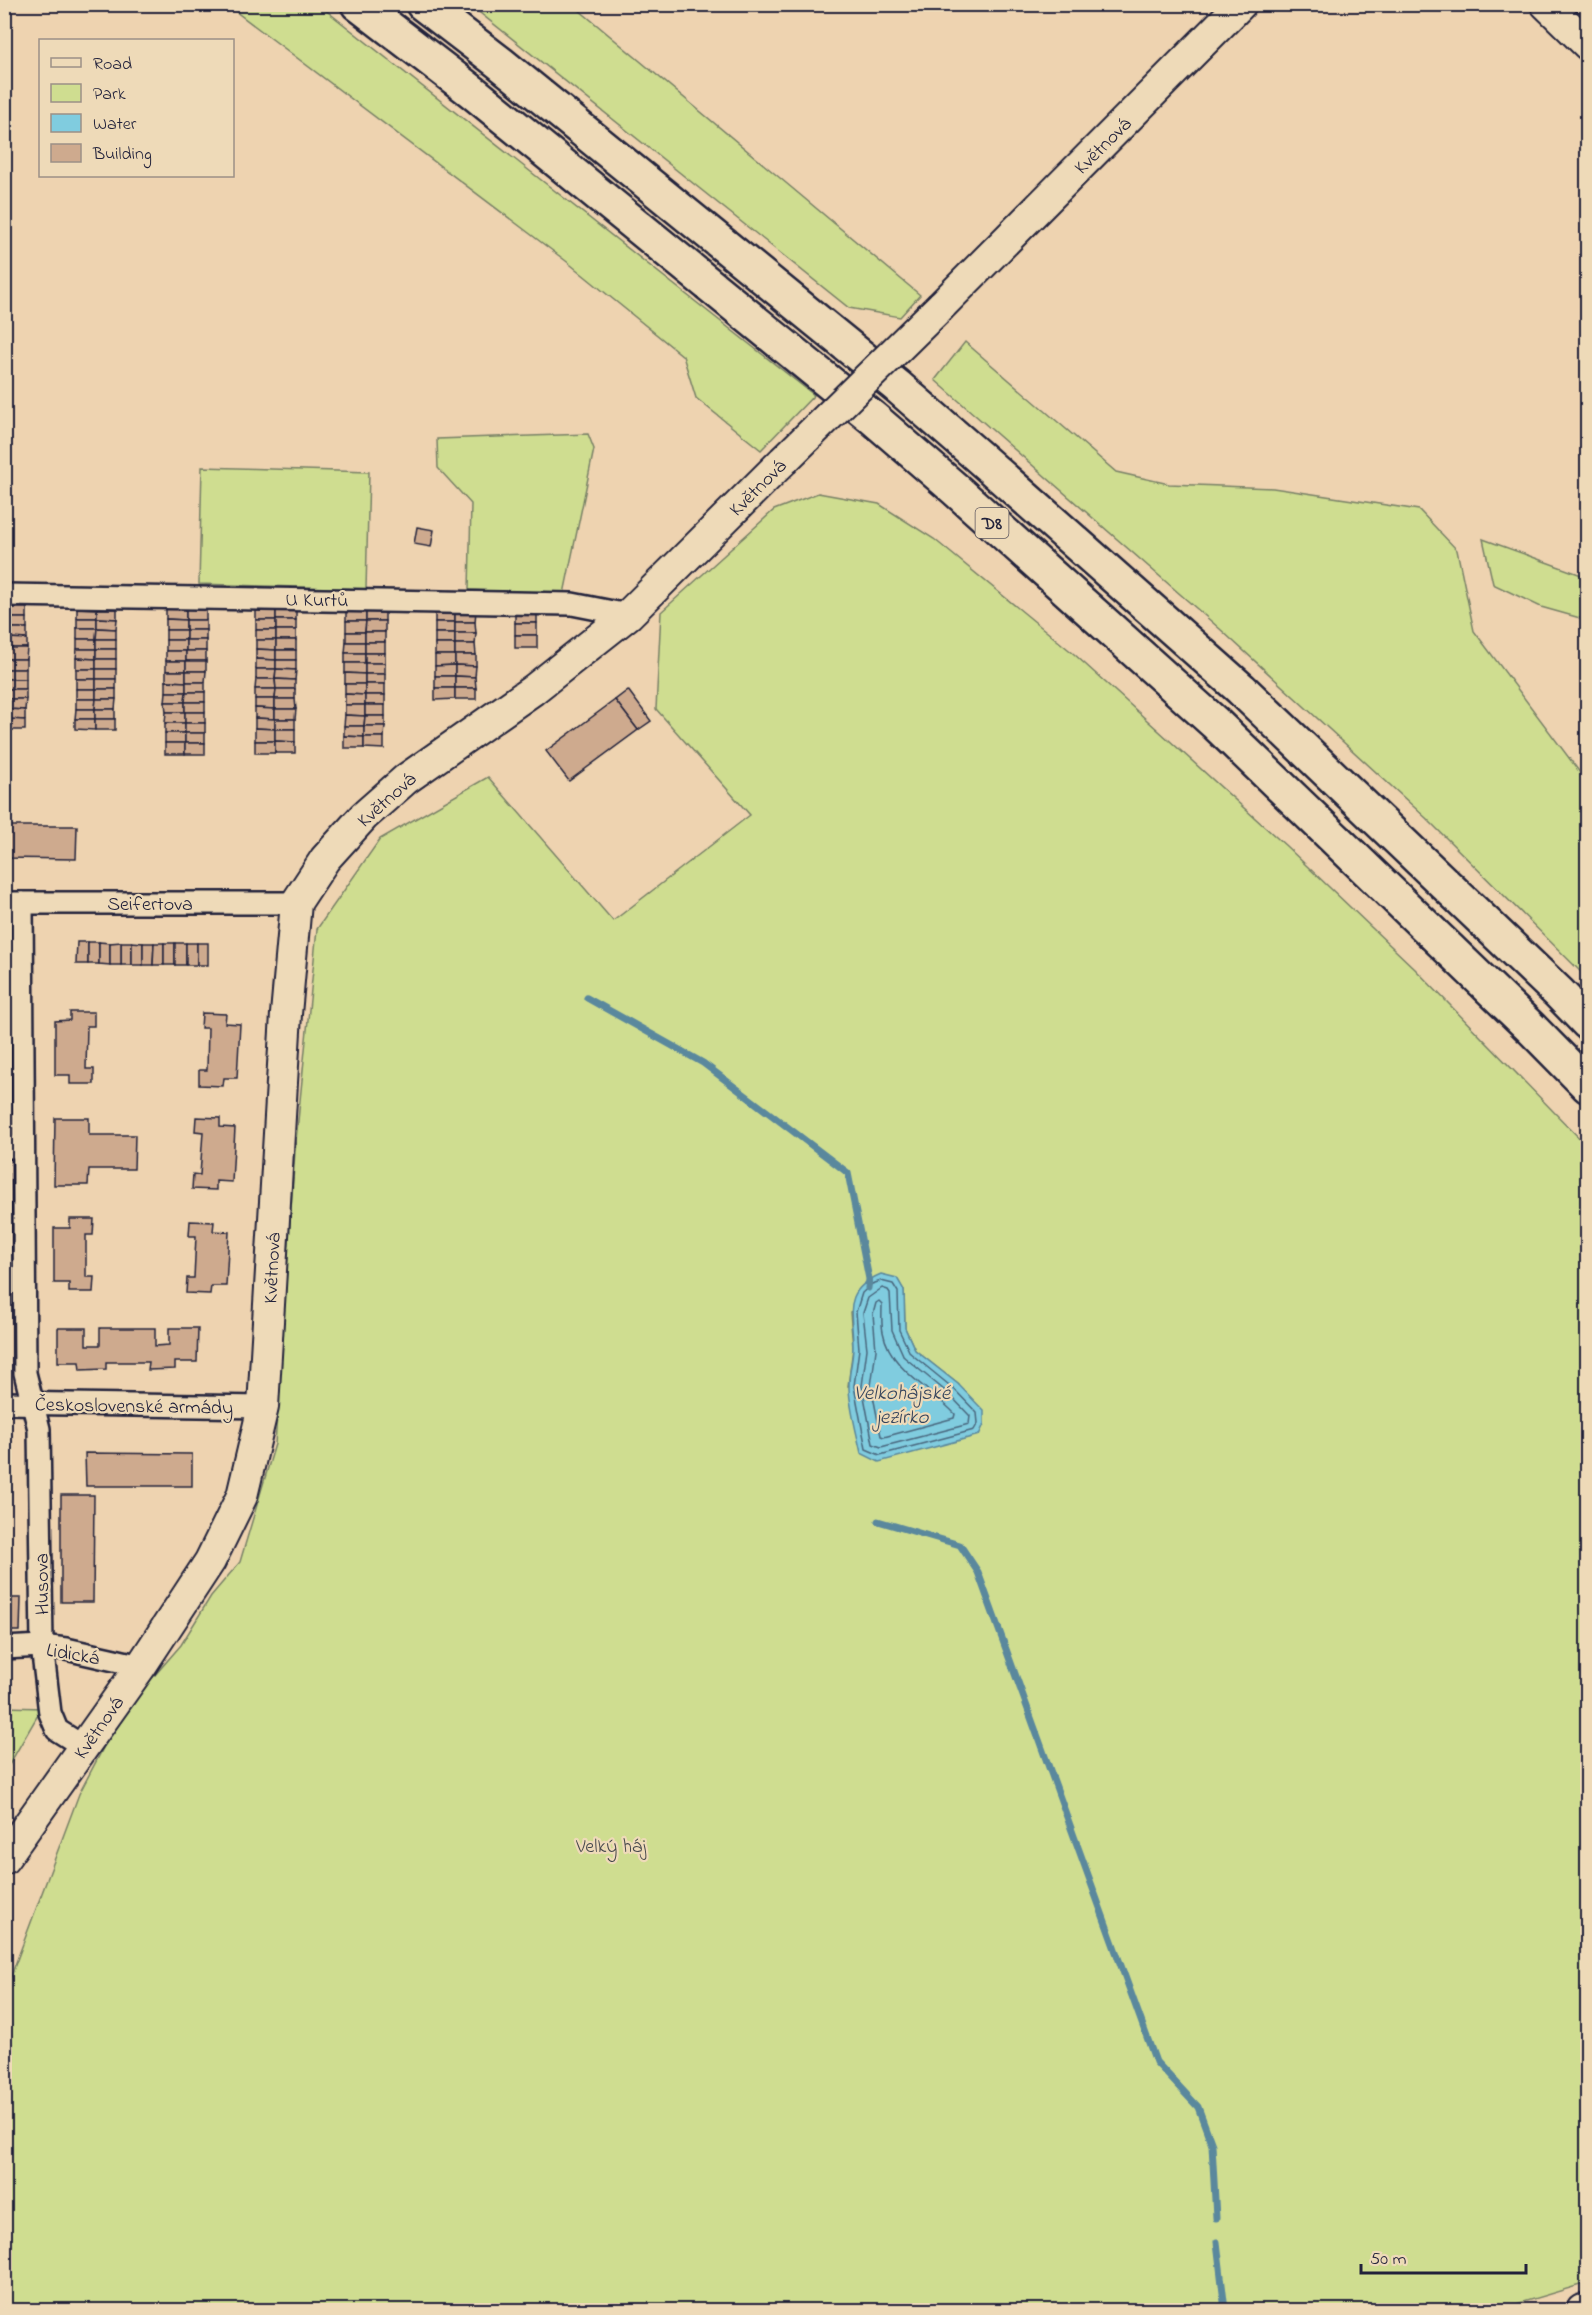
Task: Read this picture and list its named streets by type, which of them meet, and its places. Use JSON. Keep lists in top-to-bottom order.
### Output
{
  "streets": {
    "highway": ["D8"],
    "street": [
      "Květnová",
      "U Kurtů",
      "Seifertova",
      "Československé armády",
      "Husova",
      "Lidická"
    ]
  },
  "crossings": [
    ["Květnová", "U Kurtů"],
    ["Květnová", "Seifertova"],
    ["Květnová", "Československé armády"],
    ["Květnová", "Husova"],
    ["Květnová", "Lidická"],
    ["Seifertova", "Husova"],
    ["Československé armády", "Husova"],
    ["Husova", "Lidická"]
  ],
  "water": ["Velkohájské jezírko"],
  "parks": ["Velký háj"],
  "legend": [
    "Road",
    "Park",
    "Water",
    "Building"
  ],
  "scale_bar": "50 m"
}
